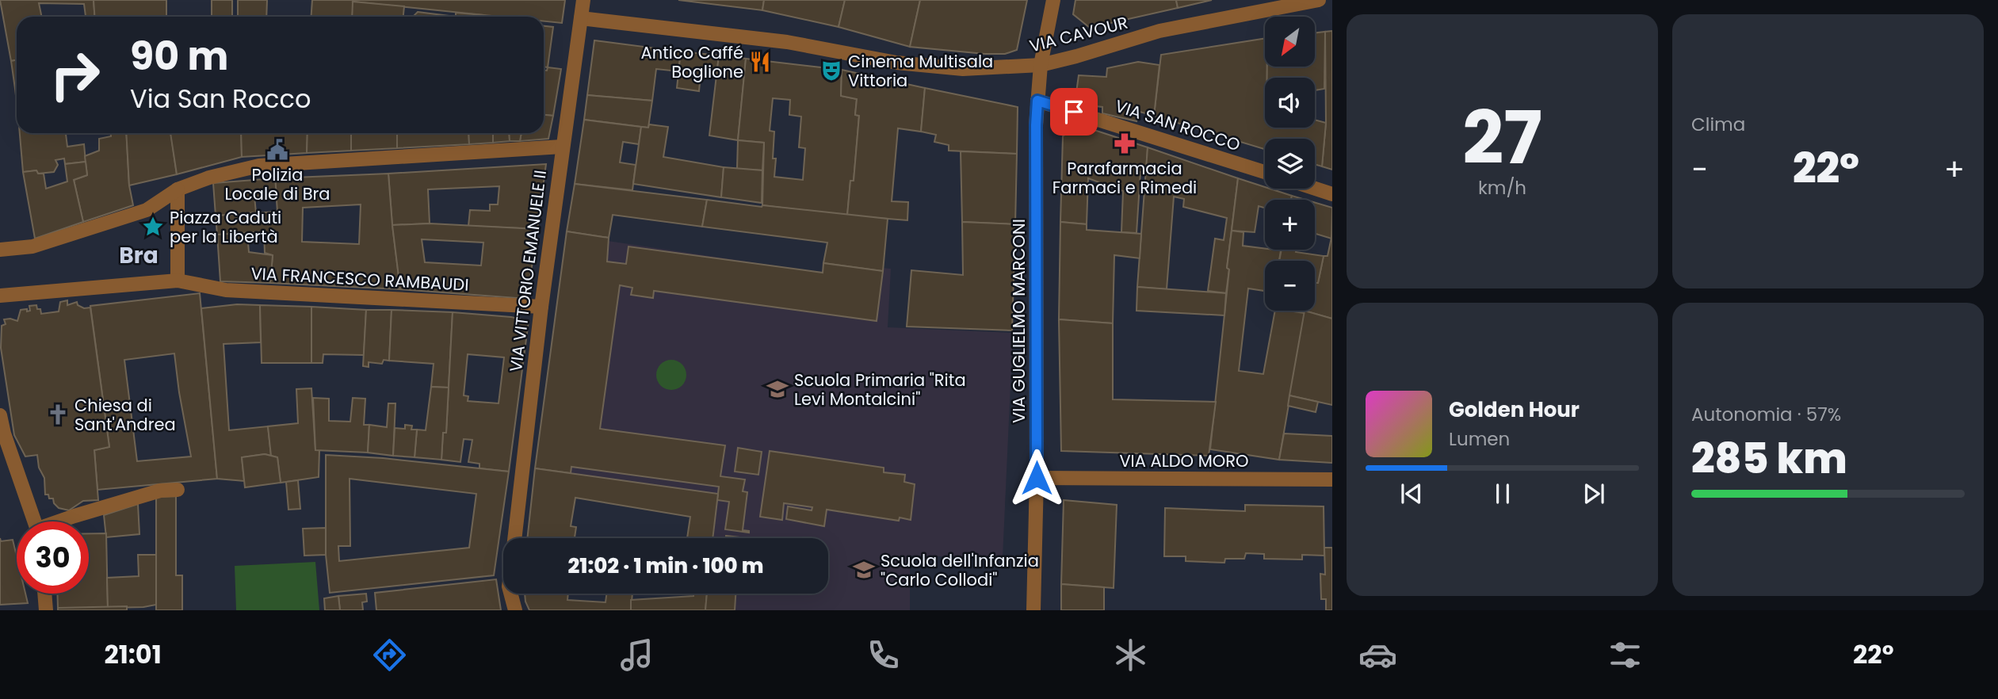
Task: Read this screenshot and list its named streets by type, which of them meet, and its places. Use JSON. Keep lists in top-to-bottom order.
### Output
{
  "streets": {
    "street": [
      "VIA CAVOUR",
      "VIA SAN ROCCO",
      "VIA VITTORIO EMANUELE II",
      "VIA FRANCESCO RAMBAUDI",
      "VIA GUGLIELMO MARCONI",
      "VIA ALDO MORO"
    ]
  },
  "crossings": [
    ["VIA CAVOUR", "VIA VITTORIO EMANUELE II"],
    ["VIA CAVOUR", "VIA GUGLIELMO MARCONI"],
    ["VIA SAN ROCCO", "VIA GUGLIELMO MARCONI"],
    ["VIA VITTORIO EMANUELE II", "VIA FRANCESCO RAMBAUDI"],
    ["VIA GUGLIELMO MARCONI", "VIA ALDO MORO"]
  ],
  "districts": ["Bra"],
  "places": {
    "restaurant": ["Antico Caffé Boglione"],
    "theatre": ["Cinema Multisala Vittoria"],
    "pharmacy": ["Parafarmacia Farmaci e Rimedi"],
    "public building": ["Polizia Locale di Bra"],
    "place": ["Piazza Caduti per la Libertà"],
    "school or university": ["Scuola Primaria \"Rita Levi Montalcini\"", "Scuola dell'Infanzia \"Carlo Collodi\""],
    "church": ["Chiesa di Sant'Andrea"]
  },
  "north": "bottom left",
  "page": {
    "tile": [
      ["27", "km/h"],
      "Clima",
      ["Autonomia · 57%", "285 km"]
    ],
    "map_buttons": ["+", "−"],
    "turn": ["90 m", "Via San Rocco"],
    "heat": ["−", "22°", "+"],
    "song": ["Golden Hour", "Lumen"],
    "limit": "30",
    "trip": "21:02 · 1 min · 100 m",
    "tabs": ["21:01", "22°"]
  }
}
